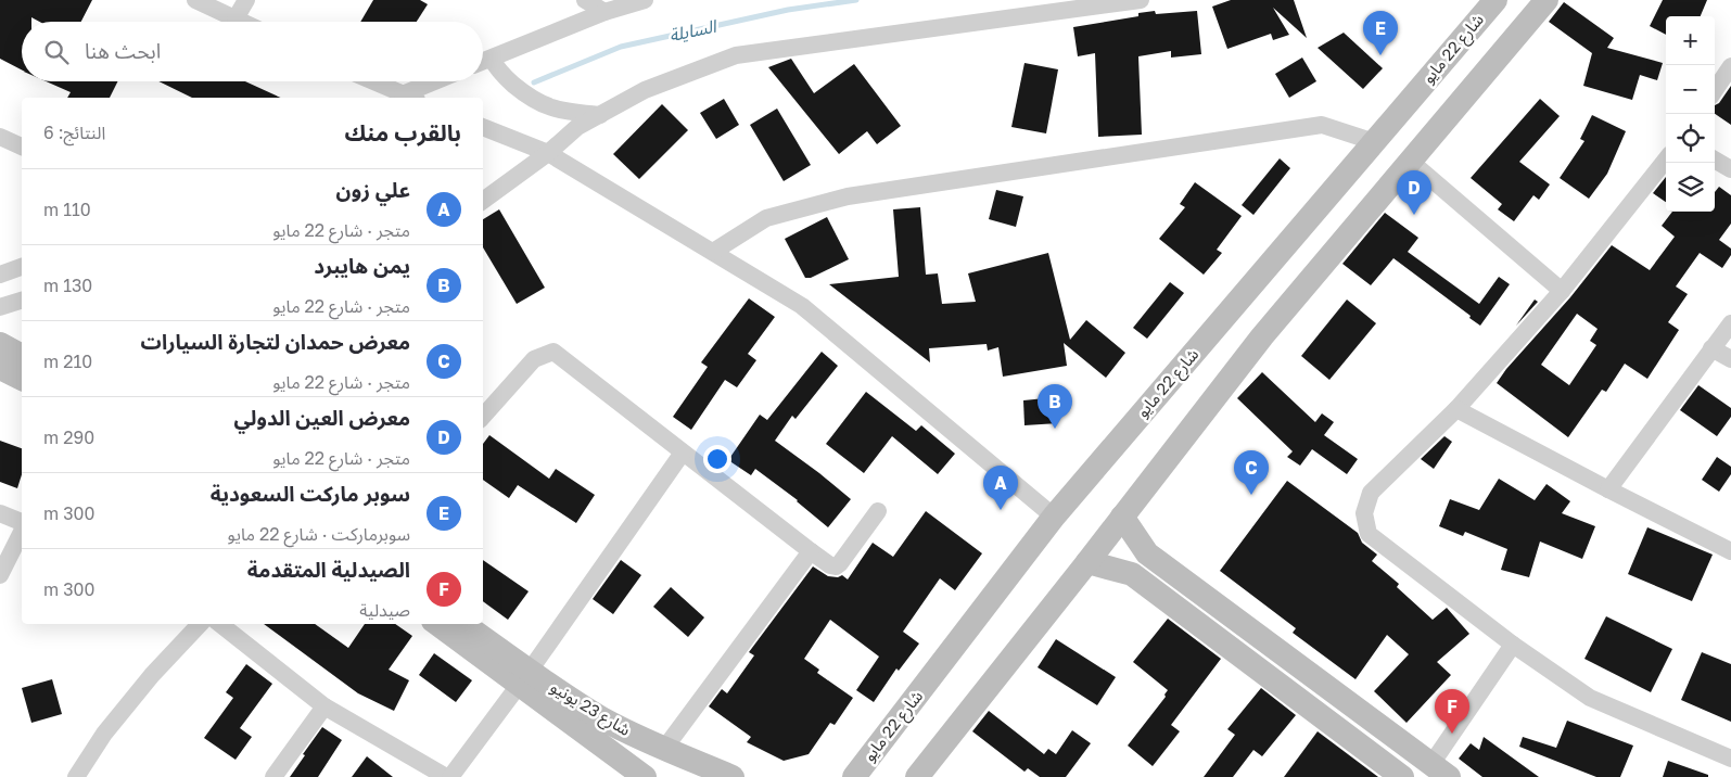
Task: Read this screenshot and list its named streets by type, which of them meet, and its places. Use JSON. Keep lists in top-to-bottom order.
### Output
{
  "streets": {
    "main road": ["شارع 22 مايو", "شارع 23 يونيو"]
  },
  "water": ["السايلة"],
  "page": {
    "pins": [
      "E",
      "D",
      "B",
      "C",
      "A",
      "F"
    ],
    "map_buttons": ["+", "−"],
    "search": "ابحث هنا",
    "heading": ["بالقرب منك", "النتائج: 6"],
    "list": [
      {
        "mark": "A",
        "name": "علي زون",
        "note": "متجر · شارع 22 مايو",
        "value": "110 m"
      },
      {
        "mark": "B",
        "name": "يمن هايبرد",
        "note": "متجر · شارع 22 مايو",
        "value": "130 m"
      },
      {
        "mark": "C",
        "name": "معرض حمدان لتجارة السيارات",
        "note": "متجر · شارع 22 مايو",
        "value": "210 m"
      },
      {
        "mark": "D",
        "name": "معرض العين الدولي",
        "note": "متجر · شارع 22 مايو",
        "value": "290 m"
      },
      {
        "mark": "E",
        "name": "سوبر ماركت السعودية",
        "note": "سوبرماركت · شارع 22 مايو",
        "value": "300 m"
      },
      {
        "mark": "F",
        "name": "الصيدلية المتقدمة",
        "note": "صيدلية",
        "value": "300 m"
      }
    ]
  }
}
